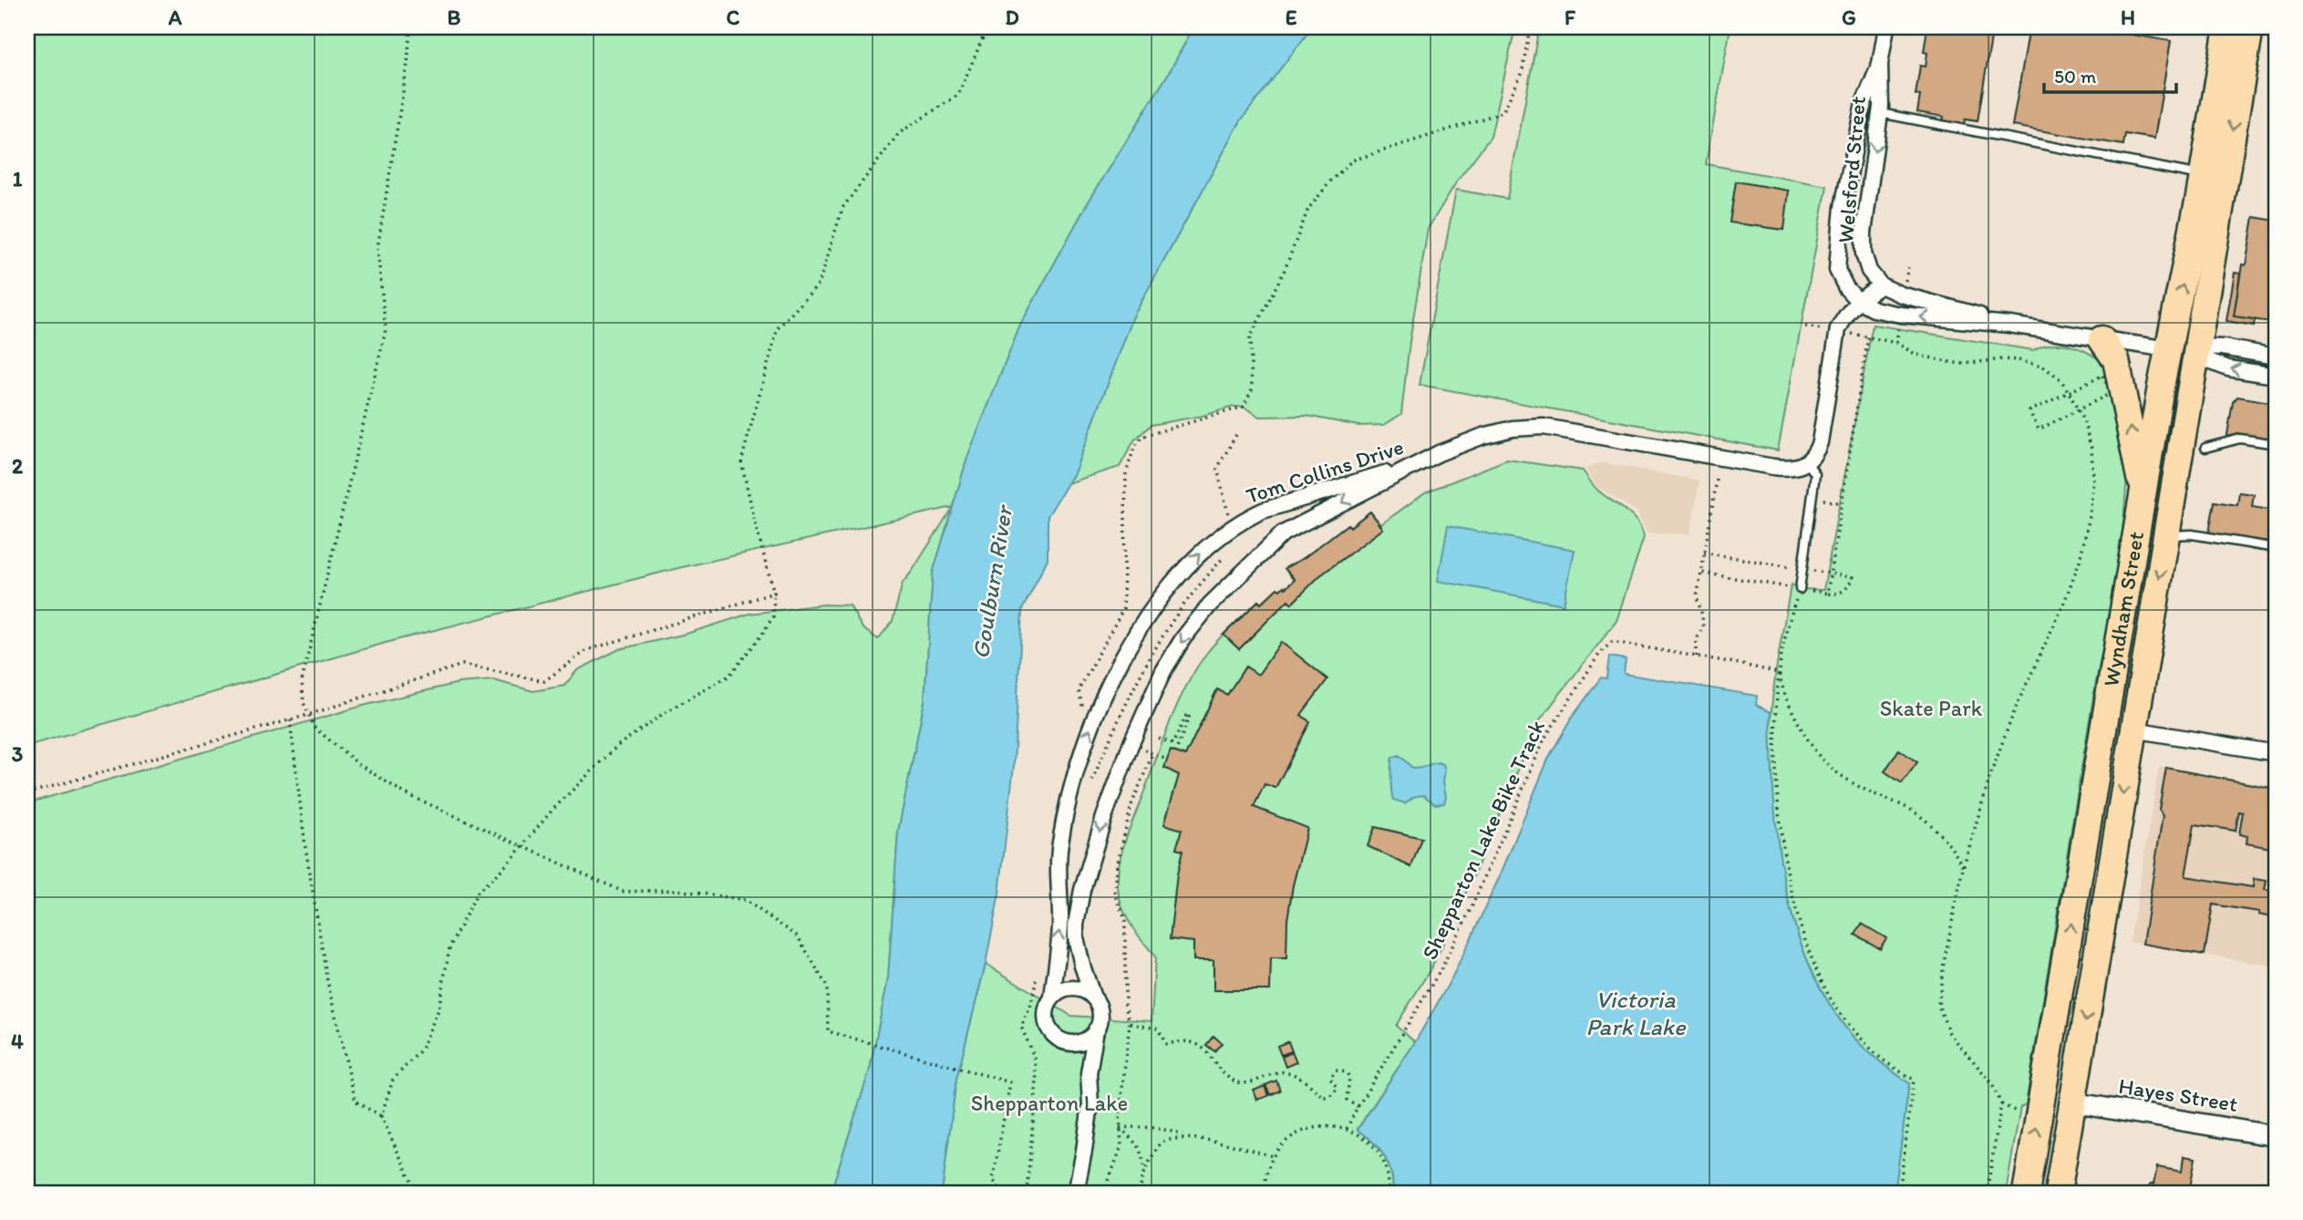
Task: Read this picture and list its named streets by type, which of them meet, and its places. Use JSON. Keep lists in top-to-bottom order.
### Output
{
  "streets": {
    "highway": ["Wyndham Street"],
    "street": ["Welsford Street", "Tom Collins Drive", "Hayes Street"],
    "path": ["Shepparton Lake Bike Track"]
  },
  "crossings": [
    ["Wyndham Street", "Hayes Street"]
  ],
  "water": ["Goulburn River", "Victoria Park Lake"],
  "parks": ["Skate Park", "Shepparton Lake"],
  "scale_bar": "50 m",
  "grid": {
    "columns": [
      "A",
      "B",
      "C",
      "D",
      "E",
      "F",
      "G",
      "H"
    ],
    "rows": [
      "1",
      "2",
      "3",
      "4"
    ]
  }
}
